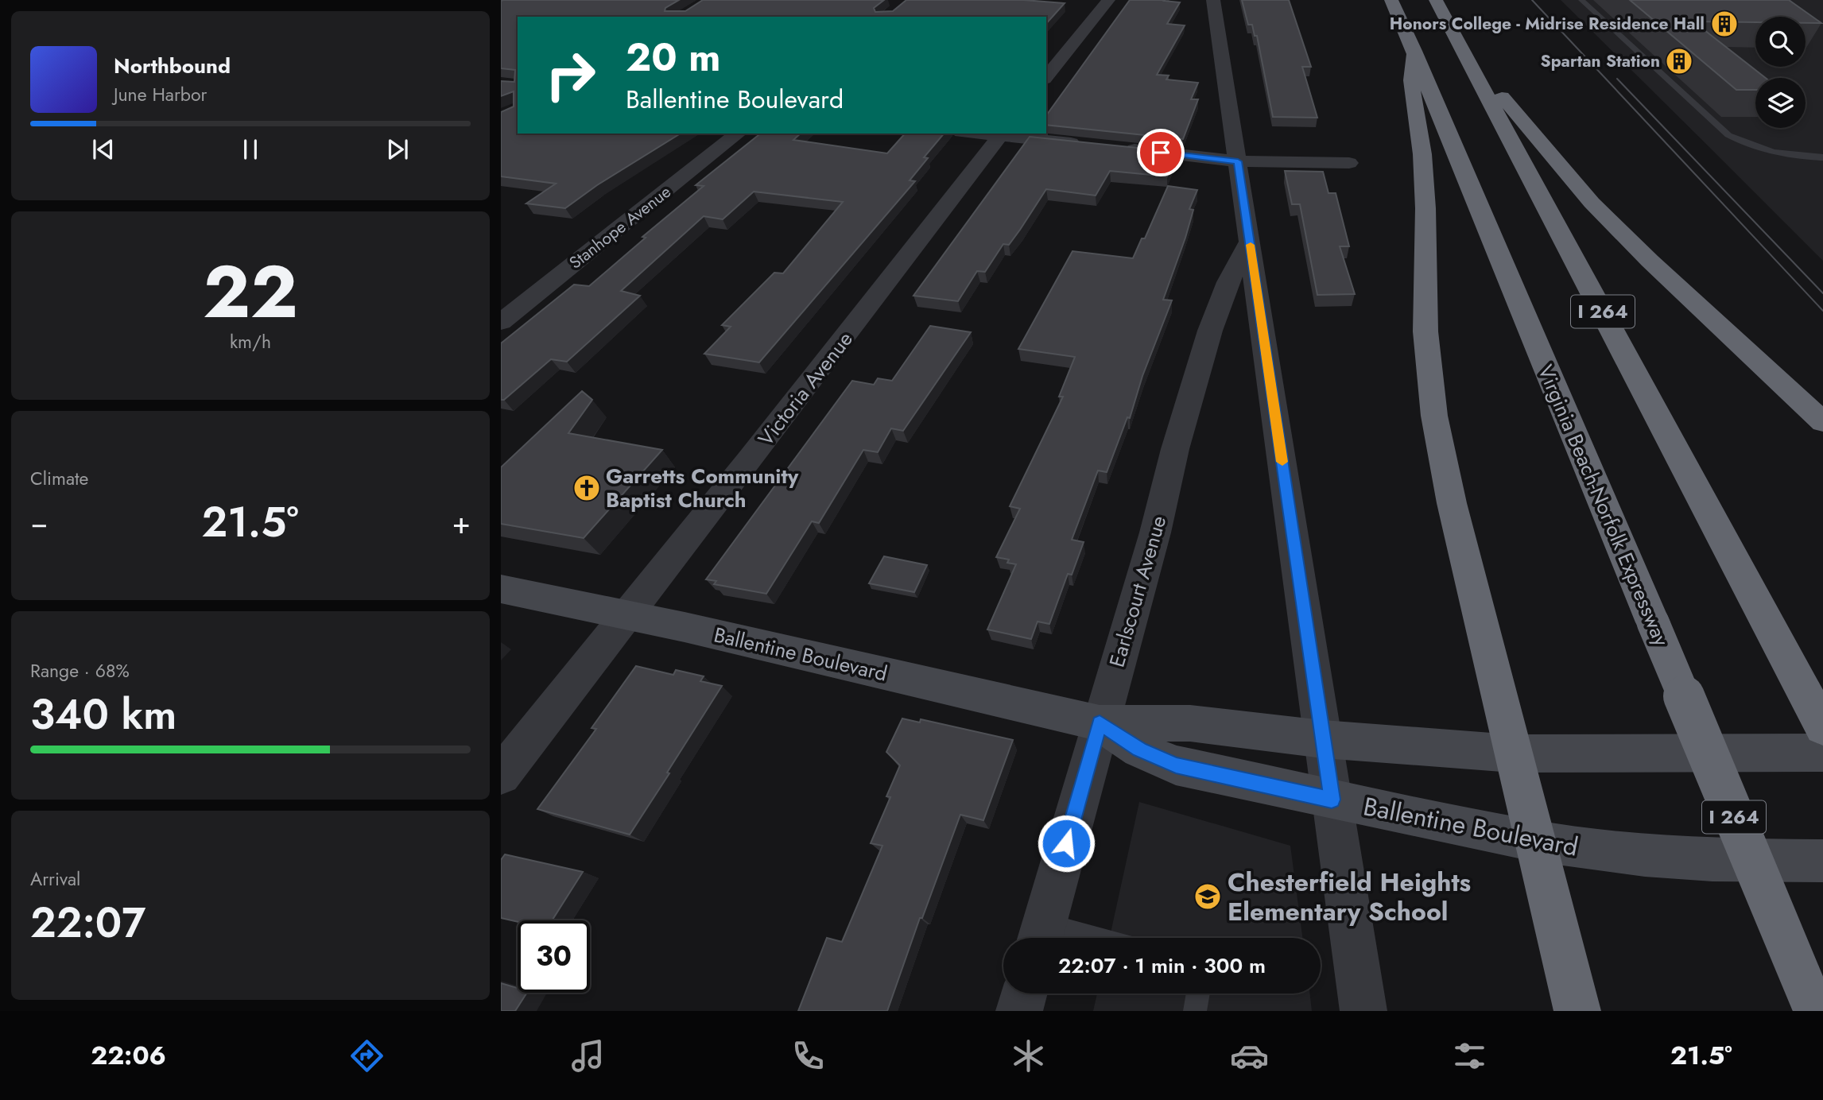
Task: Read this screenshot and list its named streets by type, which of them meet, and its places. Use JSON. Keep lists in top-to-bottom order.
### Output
{
  "streets": {
    "highway": ["I 264", "Virginia Beach-Norfolk Expressway"],
    "street": [
      "Stanhope Avenue",
      "Victoria Avenue",
      "Earlscourt Avenue",
      "Ballentine Boulevard"
    ]
  },
  "crossings": [
    ["Victoria Avenue", "Ballentine Boulevard"],
    ["Earlscourt Avenue", "Ballentine Boulevard"]
  ],
  "places": {
    "building": ["Honors College - Midrise Residence Hall", "Spartan Station"],
    "church": ["Garretts Community Baptist Church"],
    "school or university": ["Chesterfield Heights Elementary School"]
  },
  "page": {
    "turn": ["20 m", "Ballentine Boulevard"],
    "song": ["Northbound", "June Harbor"],
    "tile": [
      ["22", "km/h"],
      "Climate",
      ["Range · 68%", "340 km"],
      ["Arrival", "22:07"]
    ],
    "heat": ["−", "21.5°", "+"],
    "limit": "30",
    "trip": "22:07 · 1 min · 300 m",
    "tabs": ["22:06", "21.5°"]
  }
}
